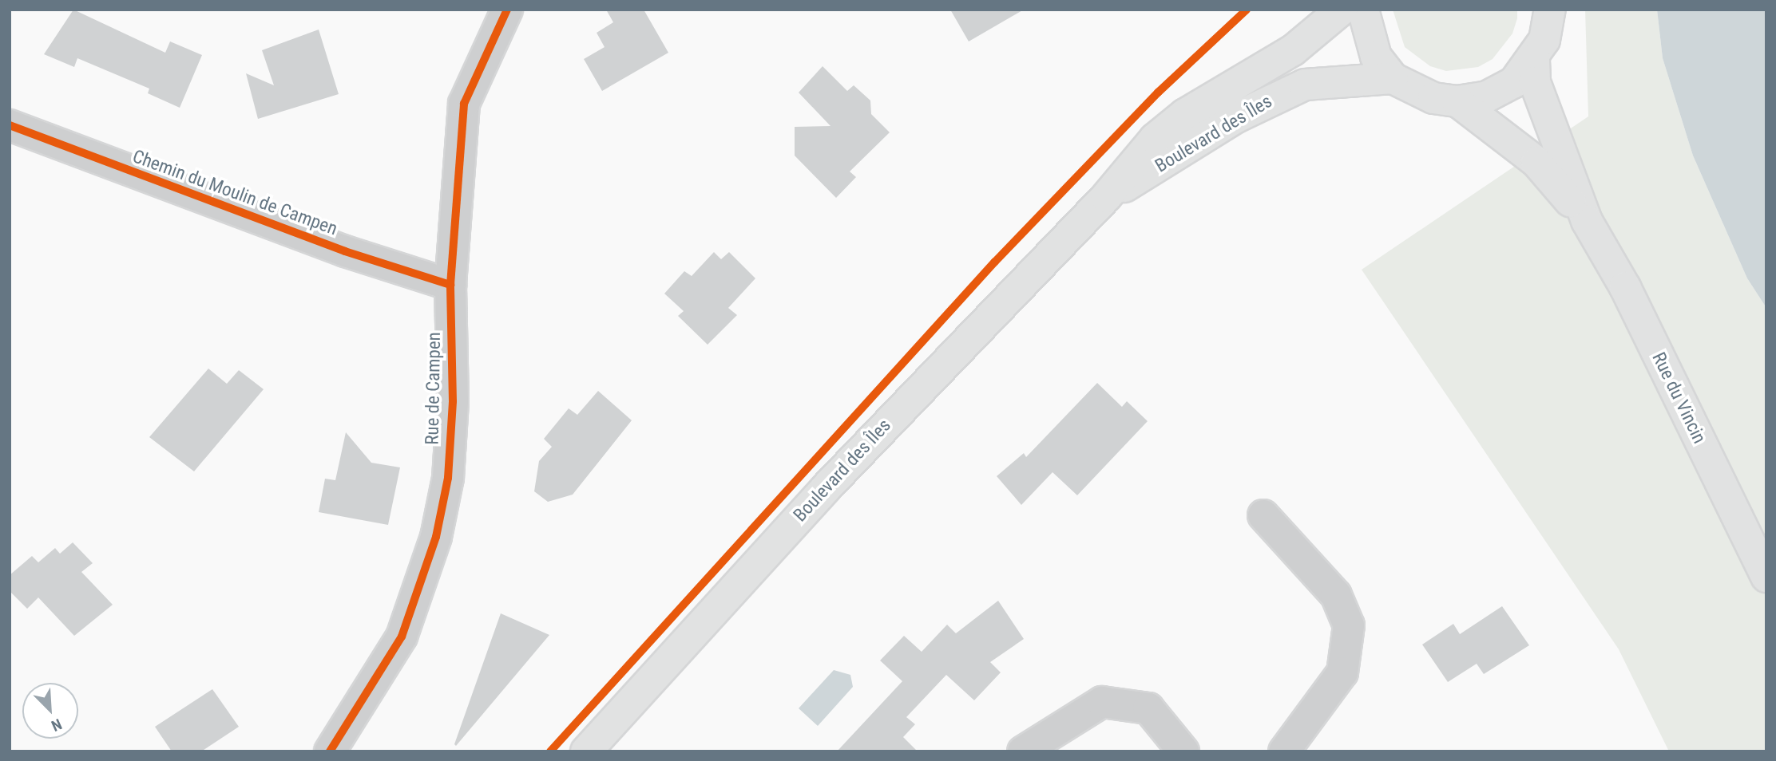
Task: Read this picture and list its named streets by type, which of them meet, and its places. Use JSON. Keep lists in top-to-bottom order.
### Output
{
  "streets": {
    "main road": ["Boulevard des Îles", "Rue du Vincin"],
    "street": ["Chemin du Moulin de Campen", "Rue de Campen"]
  },
  "crossings": [
    ["Chemin du Moulin de Campen", "Rue de Campen"]
  ],
  "north": "bottom right"
}
